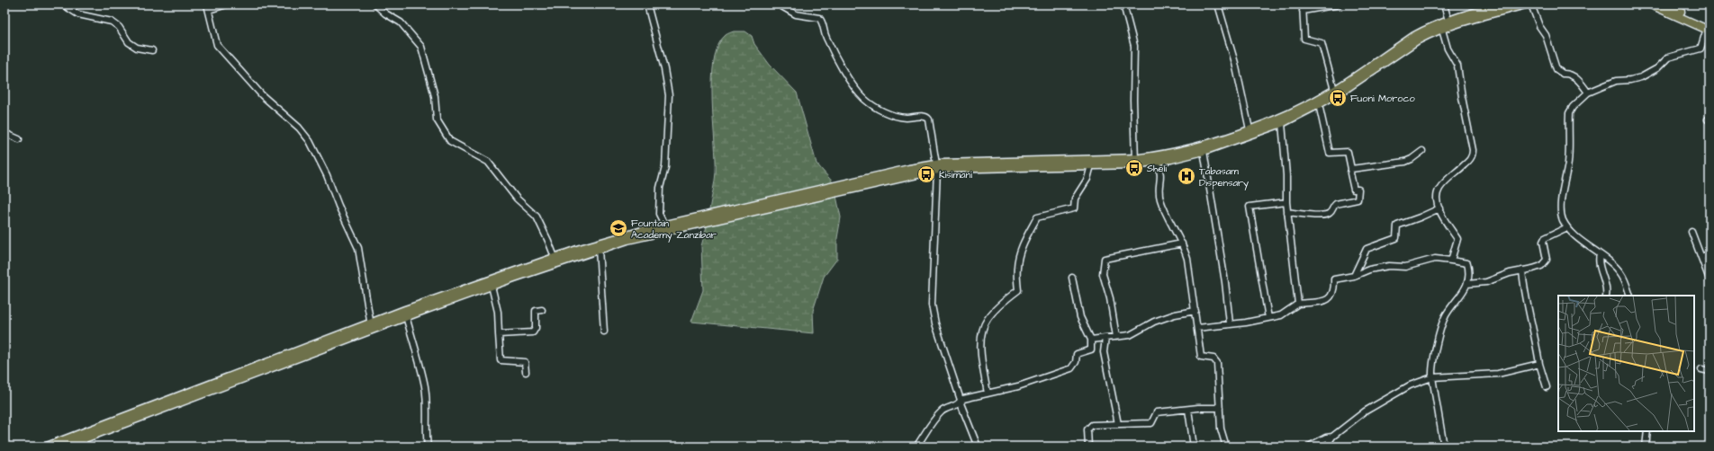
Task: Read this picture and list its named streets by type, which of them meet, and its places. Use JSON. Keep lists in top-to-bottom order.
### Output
{
  "places": {
    "bus stop": ["Fuoni Moroco", "Sheli", "Kisimani"],
    "hospital": ["Tabasam Dispensary"],
    "school or university": ["Fountain Academy Zanzibar"]
  }
}
